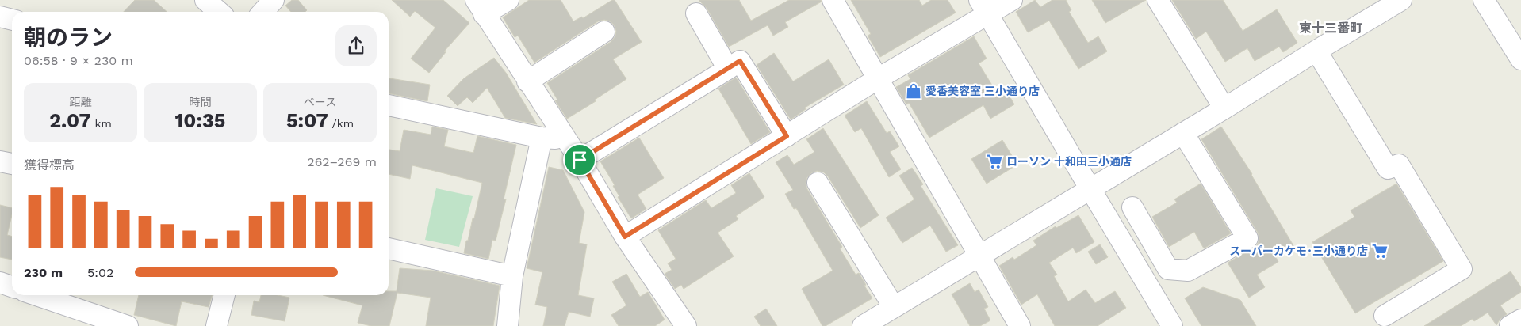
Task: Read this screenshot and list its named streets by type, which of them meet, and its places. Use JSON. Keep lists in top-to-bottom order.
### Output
{
  "districts": ["東十三番町"],
  "places": {
    "shop": ["愛香美容室 三小通り店"],
    "supermarket": ["ローソン 十和田三小通店", "スーパーカケモ･三小通り店"]
  },
  "page": {
    "heading": ["朝のラン", "06:58 · 9 × 230 m"],
    "stats": [
      ["距離", "2.07 km"],
      ["時間", "10:35"],
      ["ペース", "5:07 /km"]
    ],
    "chart": ["獲得標高", "262–269 m"],
    "list": [
      {
        "name": "230 m",
        "note": "5:02"
      }
    ]
  }
}
